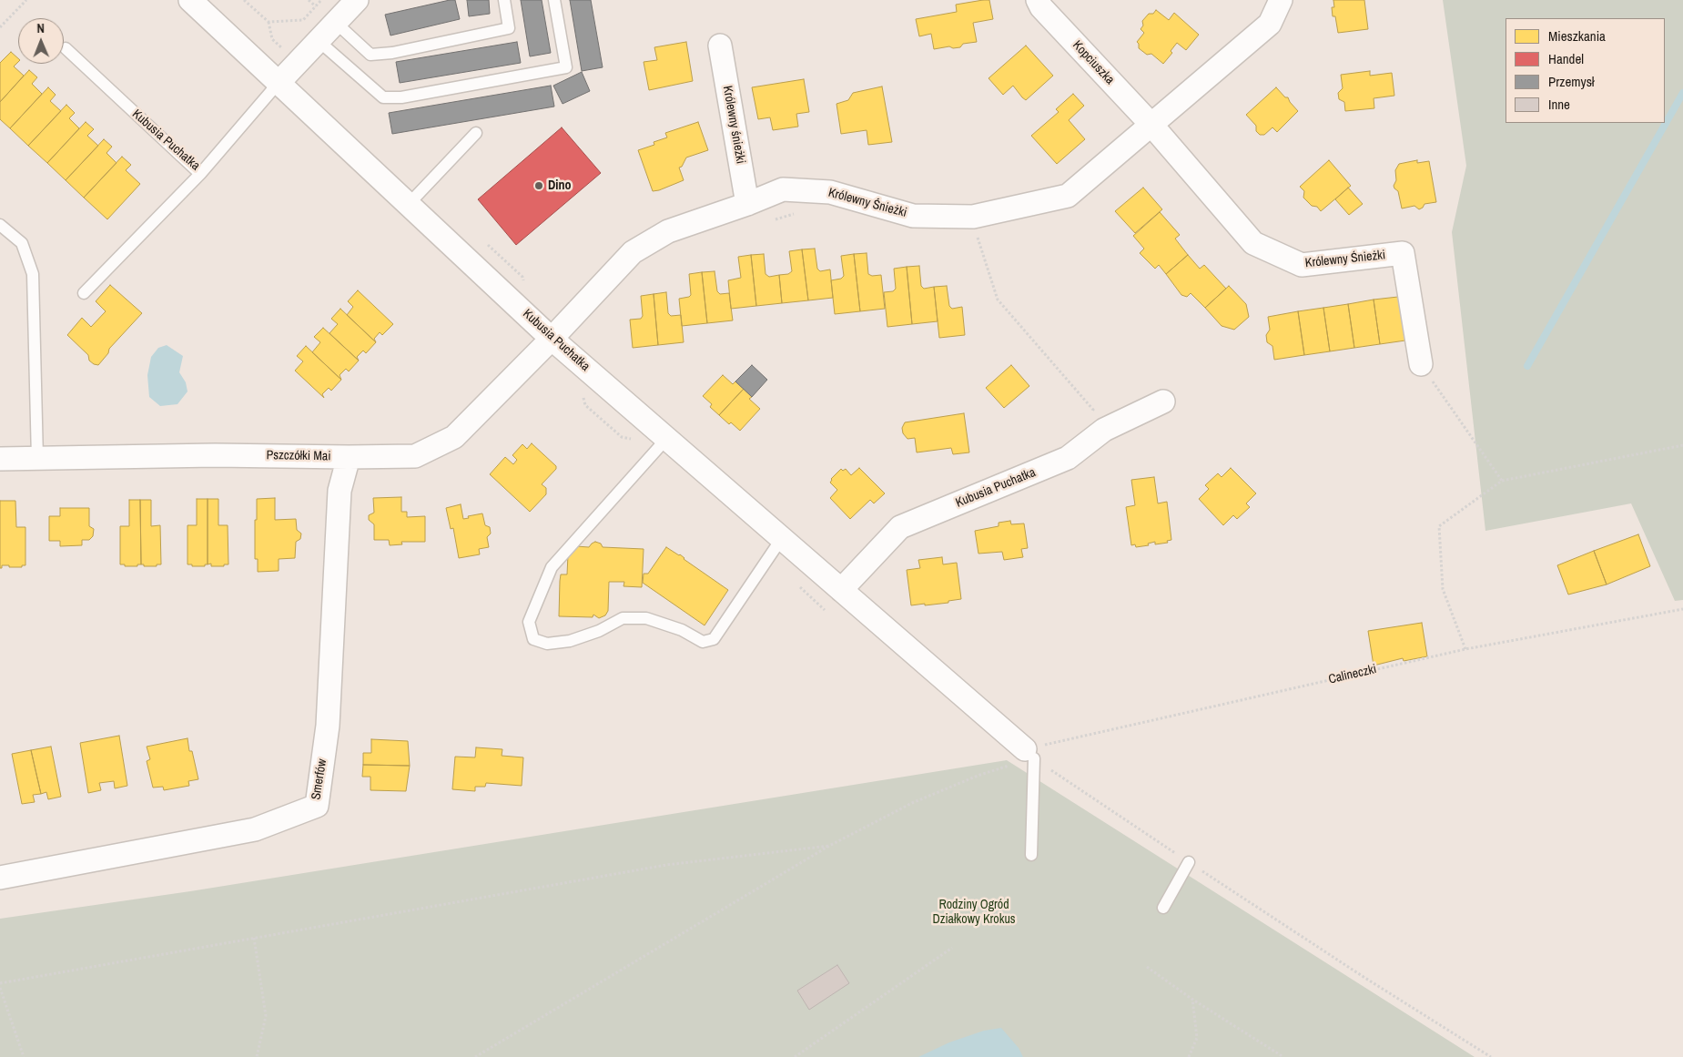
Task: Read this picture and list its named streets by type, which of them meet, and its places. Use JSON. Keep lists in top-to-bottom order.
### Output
{
  "streets": {
    "street": [
      "Kopciuszka",
      "Królewny śnieżki",
      "Kubusia Puchatka",
      "Królewny Śnieżki",
      "Pszczółki Mai",
      "Smerfów"
    ],
    "path": ["Calineczki"]
  },
  "crossings": [
    ["Kopciuszka", "Królewny Śnieżki"],
    ["Królewny śnieżki", "Królewny Śnieżki"],
    ["Kubusia Puchatka", "Królewny Śnieżki"],
    ["Kubusia Puchatka", "Pszczółki Mai"],
    ["Kubusia Puchatka", "Calineczki"],
    ["Królewny Śnieżki", "Pszczółki Mai"],
    ["Pszczółki Mai", "Smerfów"]
  ],
  "parks": ["Rodziny Ogród Działkowy Krokus"],
  "places": ["Dino"],
  "legend": [
    "Mieszkania",
    "Handel",
    "Przemysł",
    "Inne"
  ],
  "north": "top"
}
